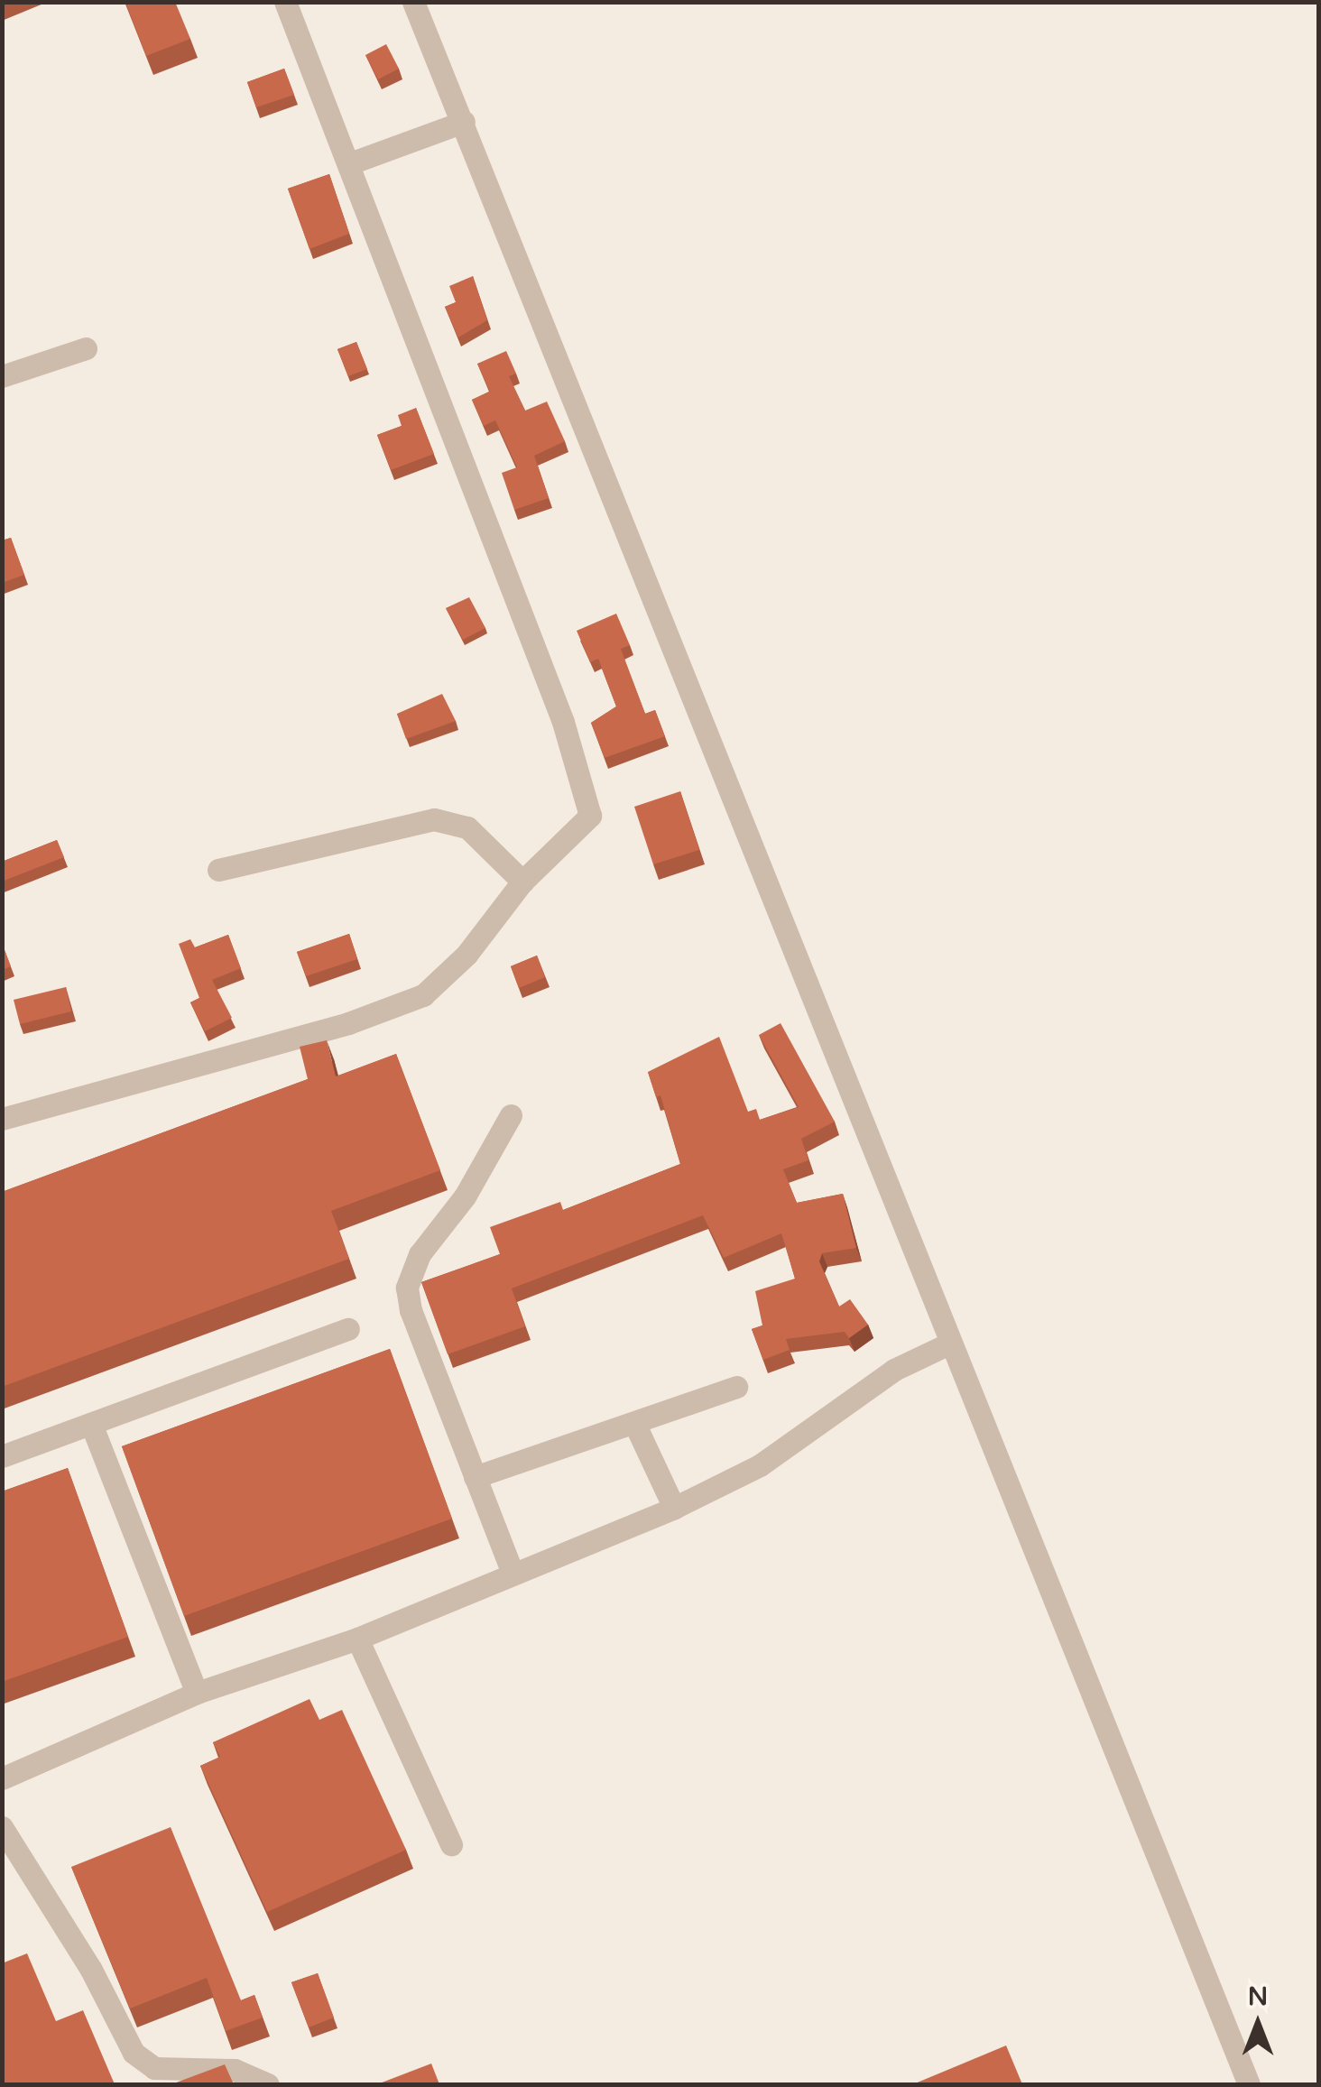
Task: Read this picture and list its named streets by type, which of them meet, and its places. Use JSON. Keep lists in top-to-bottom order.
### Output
{
  "north": "top"
}
